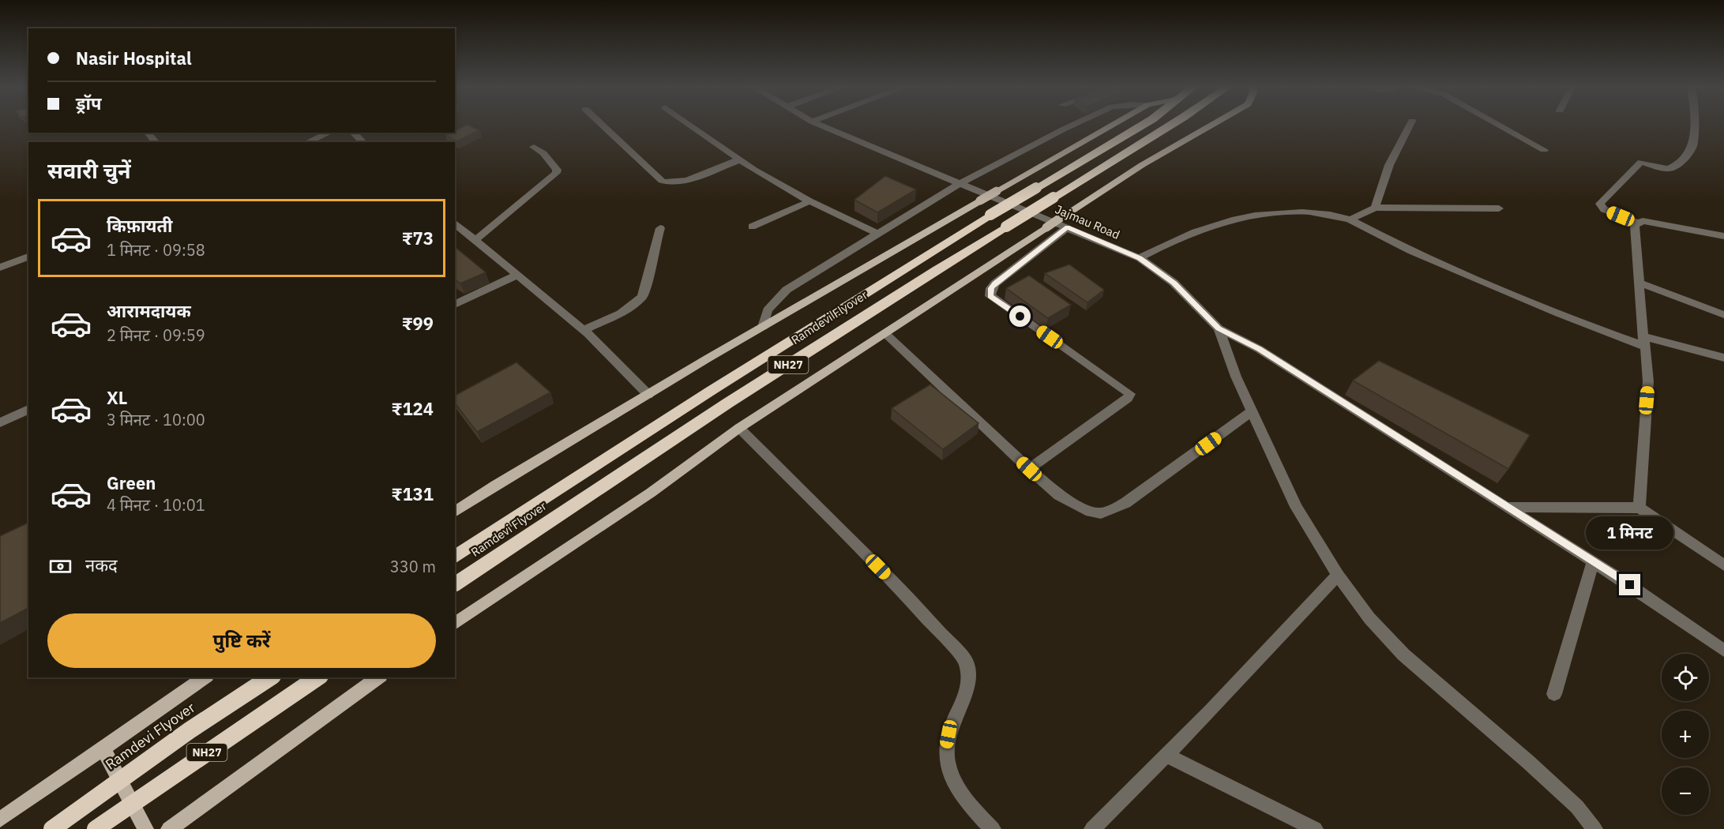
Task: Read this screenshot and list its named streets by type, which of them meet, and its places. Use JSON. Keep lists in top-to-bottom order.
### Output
{
  "streets": {
    "highway": ["Ramdevi Flyover", "NH27"],
    "street": ["Jajmau Road"]
  },
  "page": {
    "banner": ["Nasir Hospital", "ड्रॉप"],
    "heading": "सवारी चुनें",
    "list": [
      {
        "name": "किफ़ायती",
        "note": "1 मिनट · 09:58",
        "value": "₹73"
      },
      {
        "name": "आरामदायक",
        "note": "2 मिनट · 09:59",
        "value": "₹99"
      },
      {
        "name": "XL",
        "note": "3 मिनट · 10:00",
        "value": "₹124"
      },
      {
        "name": "Green",
        "note": "4 मिनट · 10:01",
        "value": "₹131"
      }
    ],
    "bubble": "1 मिनट",
    "pay": ["नकद", "330 m"],
    "buttons": "पुष्टि करें",
    "map_buttons": ["+", "−"]
  }
}
